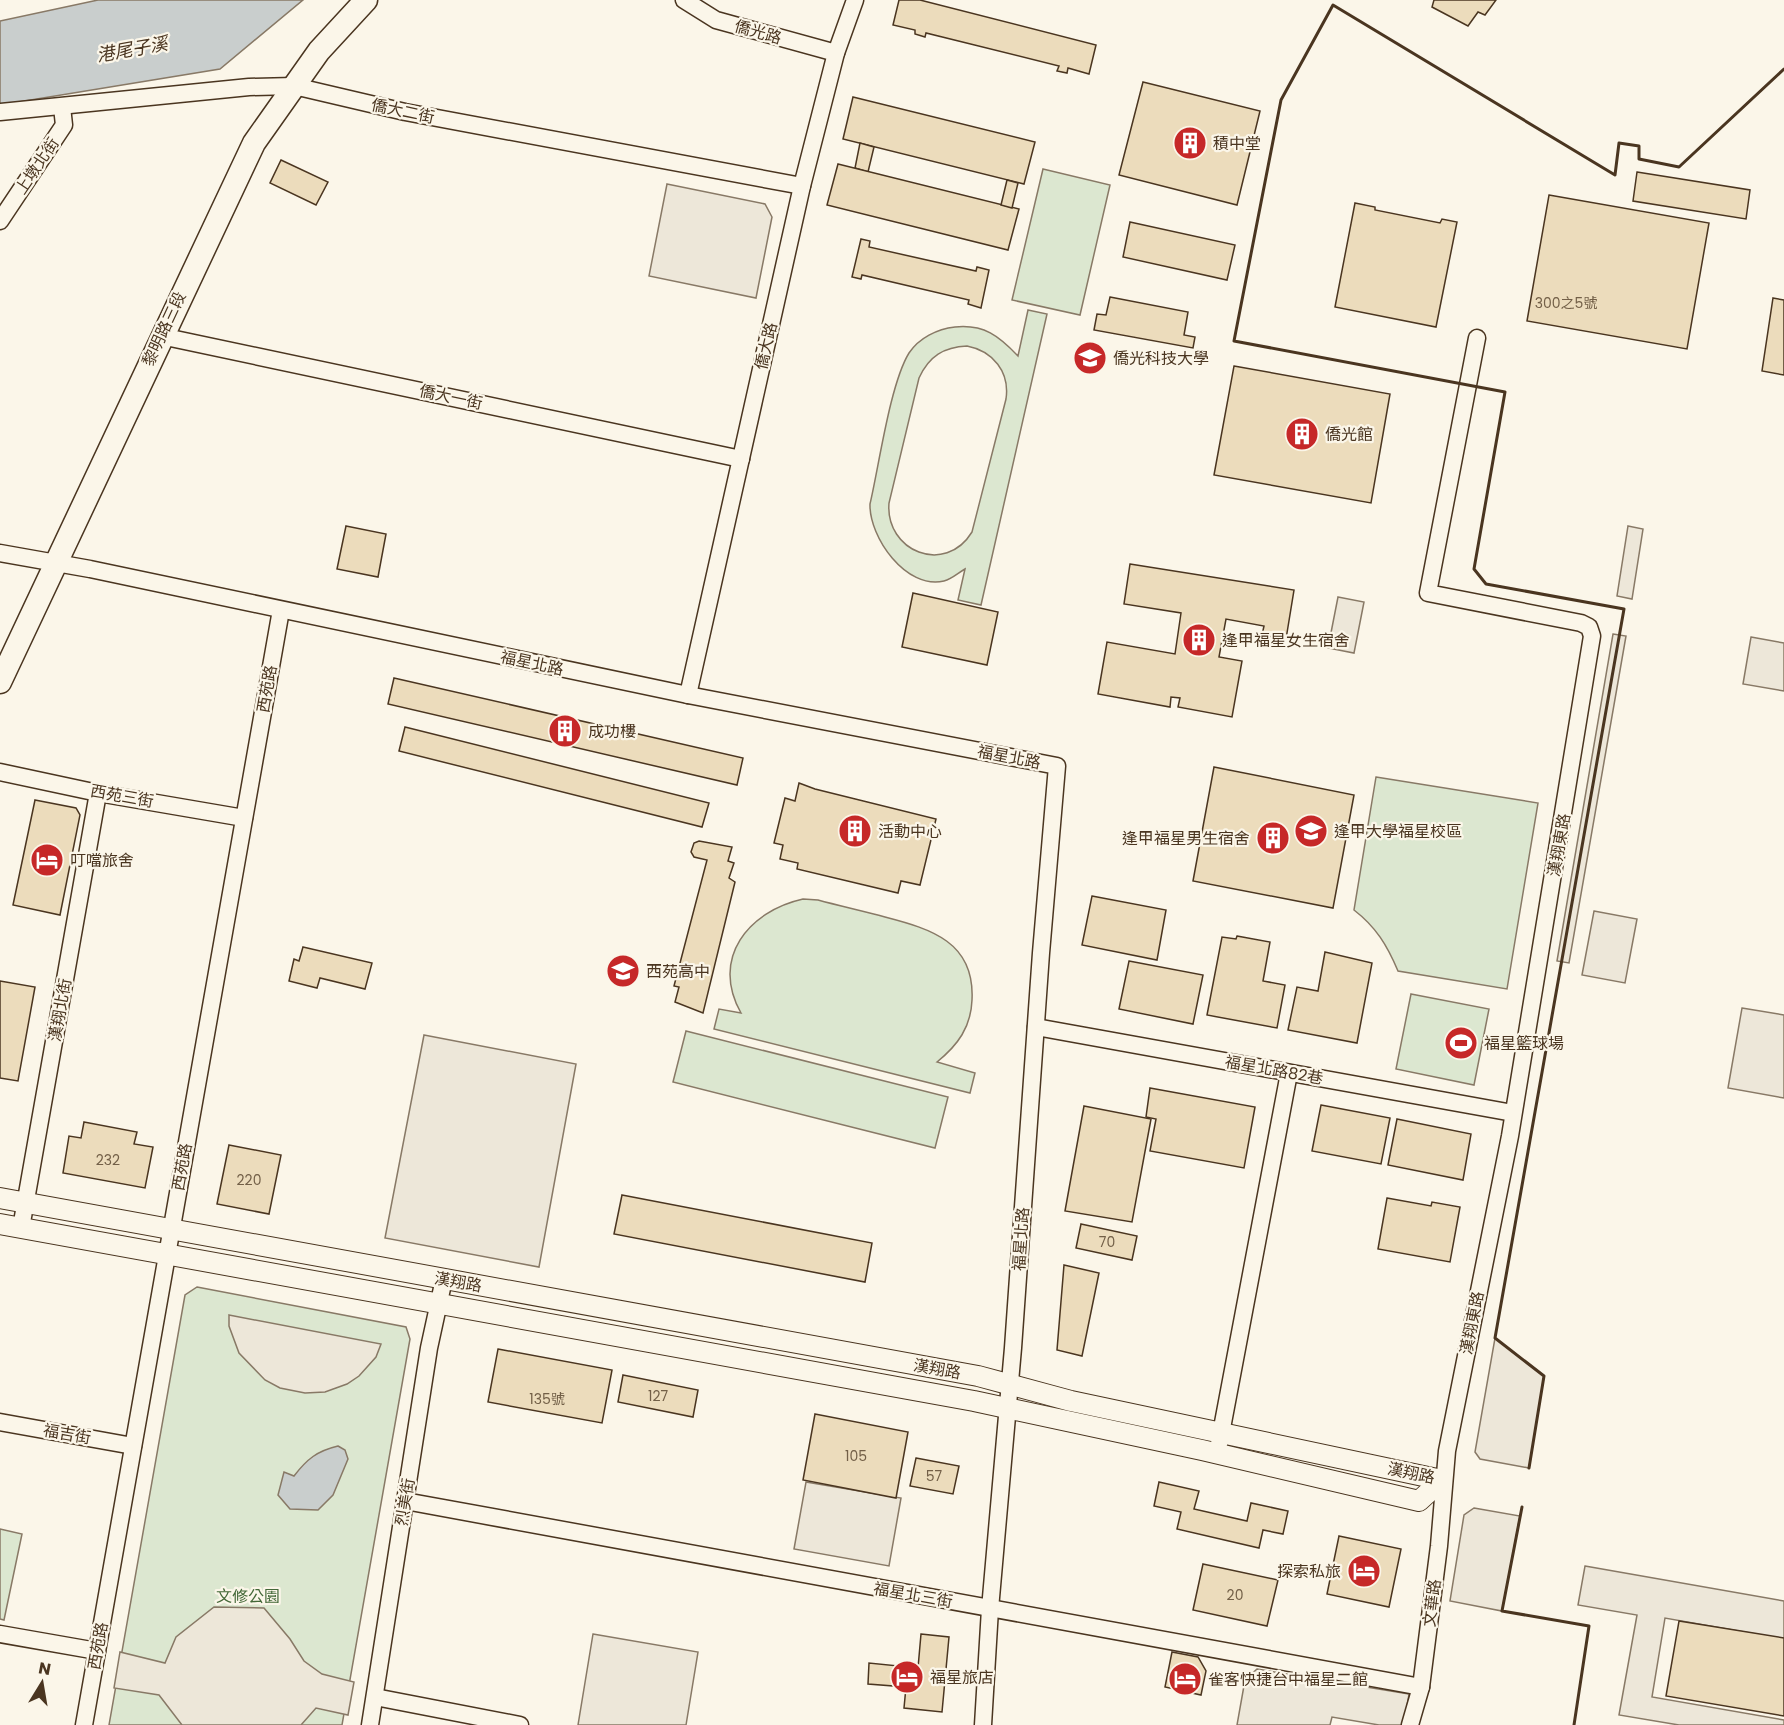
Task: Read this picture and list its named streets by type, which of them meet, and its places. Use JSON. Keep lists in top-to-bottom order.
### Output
{
  "streets": {
    "main road": ["黎明路三段"],
    "street": [
      "僑光路",
      "僑大二街",
      "上墩北街",
      "僑大路",
      "僑大一街",
      "福星北路",
      "西苑路",
      "西苑三街",
      "漢翔東路",
      "漢翔北街",
      "福星北路82巷",
      "漢翔路",
      "福吉街",
      "烈美街",
      "福星北三街",
      "文華路"
    ]
  },
  "crossings": [
    ["僑光路", "僑大路"],
    ["僑大二街", "上墩北街"],
    ["僑大二街", "黎明路三段"],
    ["僑大二街", "僑大路"],
    ["黎明路三段", "僑大一街"],
    ["黎明路三段", "福星北路"],
    ["僑大路", "僑大一街"],
    ["僑大路", "福星北路"],
    ["福星北路", "西苑路"],
    ["福星北路", "福星北路82巷"],
    ["福星北路", "漢翔路"],
    ["福星北路", "福星北三街"],
    ["西苑路", "西苑三街"],
    ["西苑路", "漢翔路"],
    ["西苑路", "福吉街"],
    ["西苑三街", "漢翔北街"],
    ["漢翔東路", "福星北路82巷"],
    ["漢翔東路", "漢翔路"],
    ["漢翔東路", "文華路"],
    ["漢翔北街", "漢翔路"],
    ["漢翔路", "烈美街"],
    ["漢翔路", "文華路"],
    ["烈美街", "福星北三街"],
    ["福星北三街", "文華路"]
  ],
  "water": ["港尾子溪"],
  "parks": ["文修公園"],
  "places": {
    "building": [
      "積中堂",
      "僑光館",
      "逢甲福星女生宿舍",
      "成功樓",
      "活動中心",
      "逢甲福星男生宿舍"
    ],
    "school or university": ["僑光科技大學", "逢甲大學福星校區", "西苑高中"],
    "hotel": [
      "叮噹旅舍",
      "探索私旅",
      "福星旅店",
      "雀客快捷台中福星二館"
    ],
    "sports": ["福星籃球場"]
  },
  "house_numbers": [
    "300之5號",
    "232",
    "220",
    "70",
    "127",
    "135號",
    "105",
    "57",
    "20"
  ],
  "north": "top"
}
